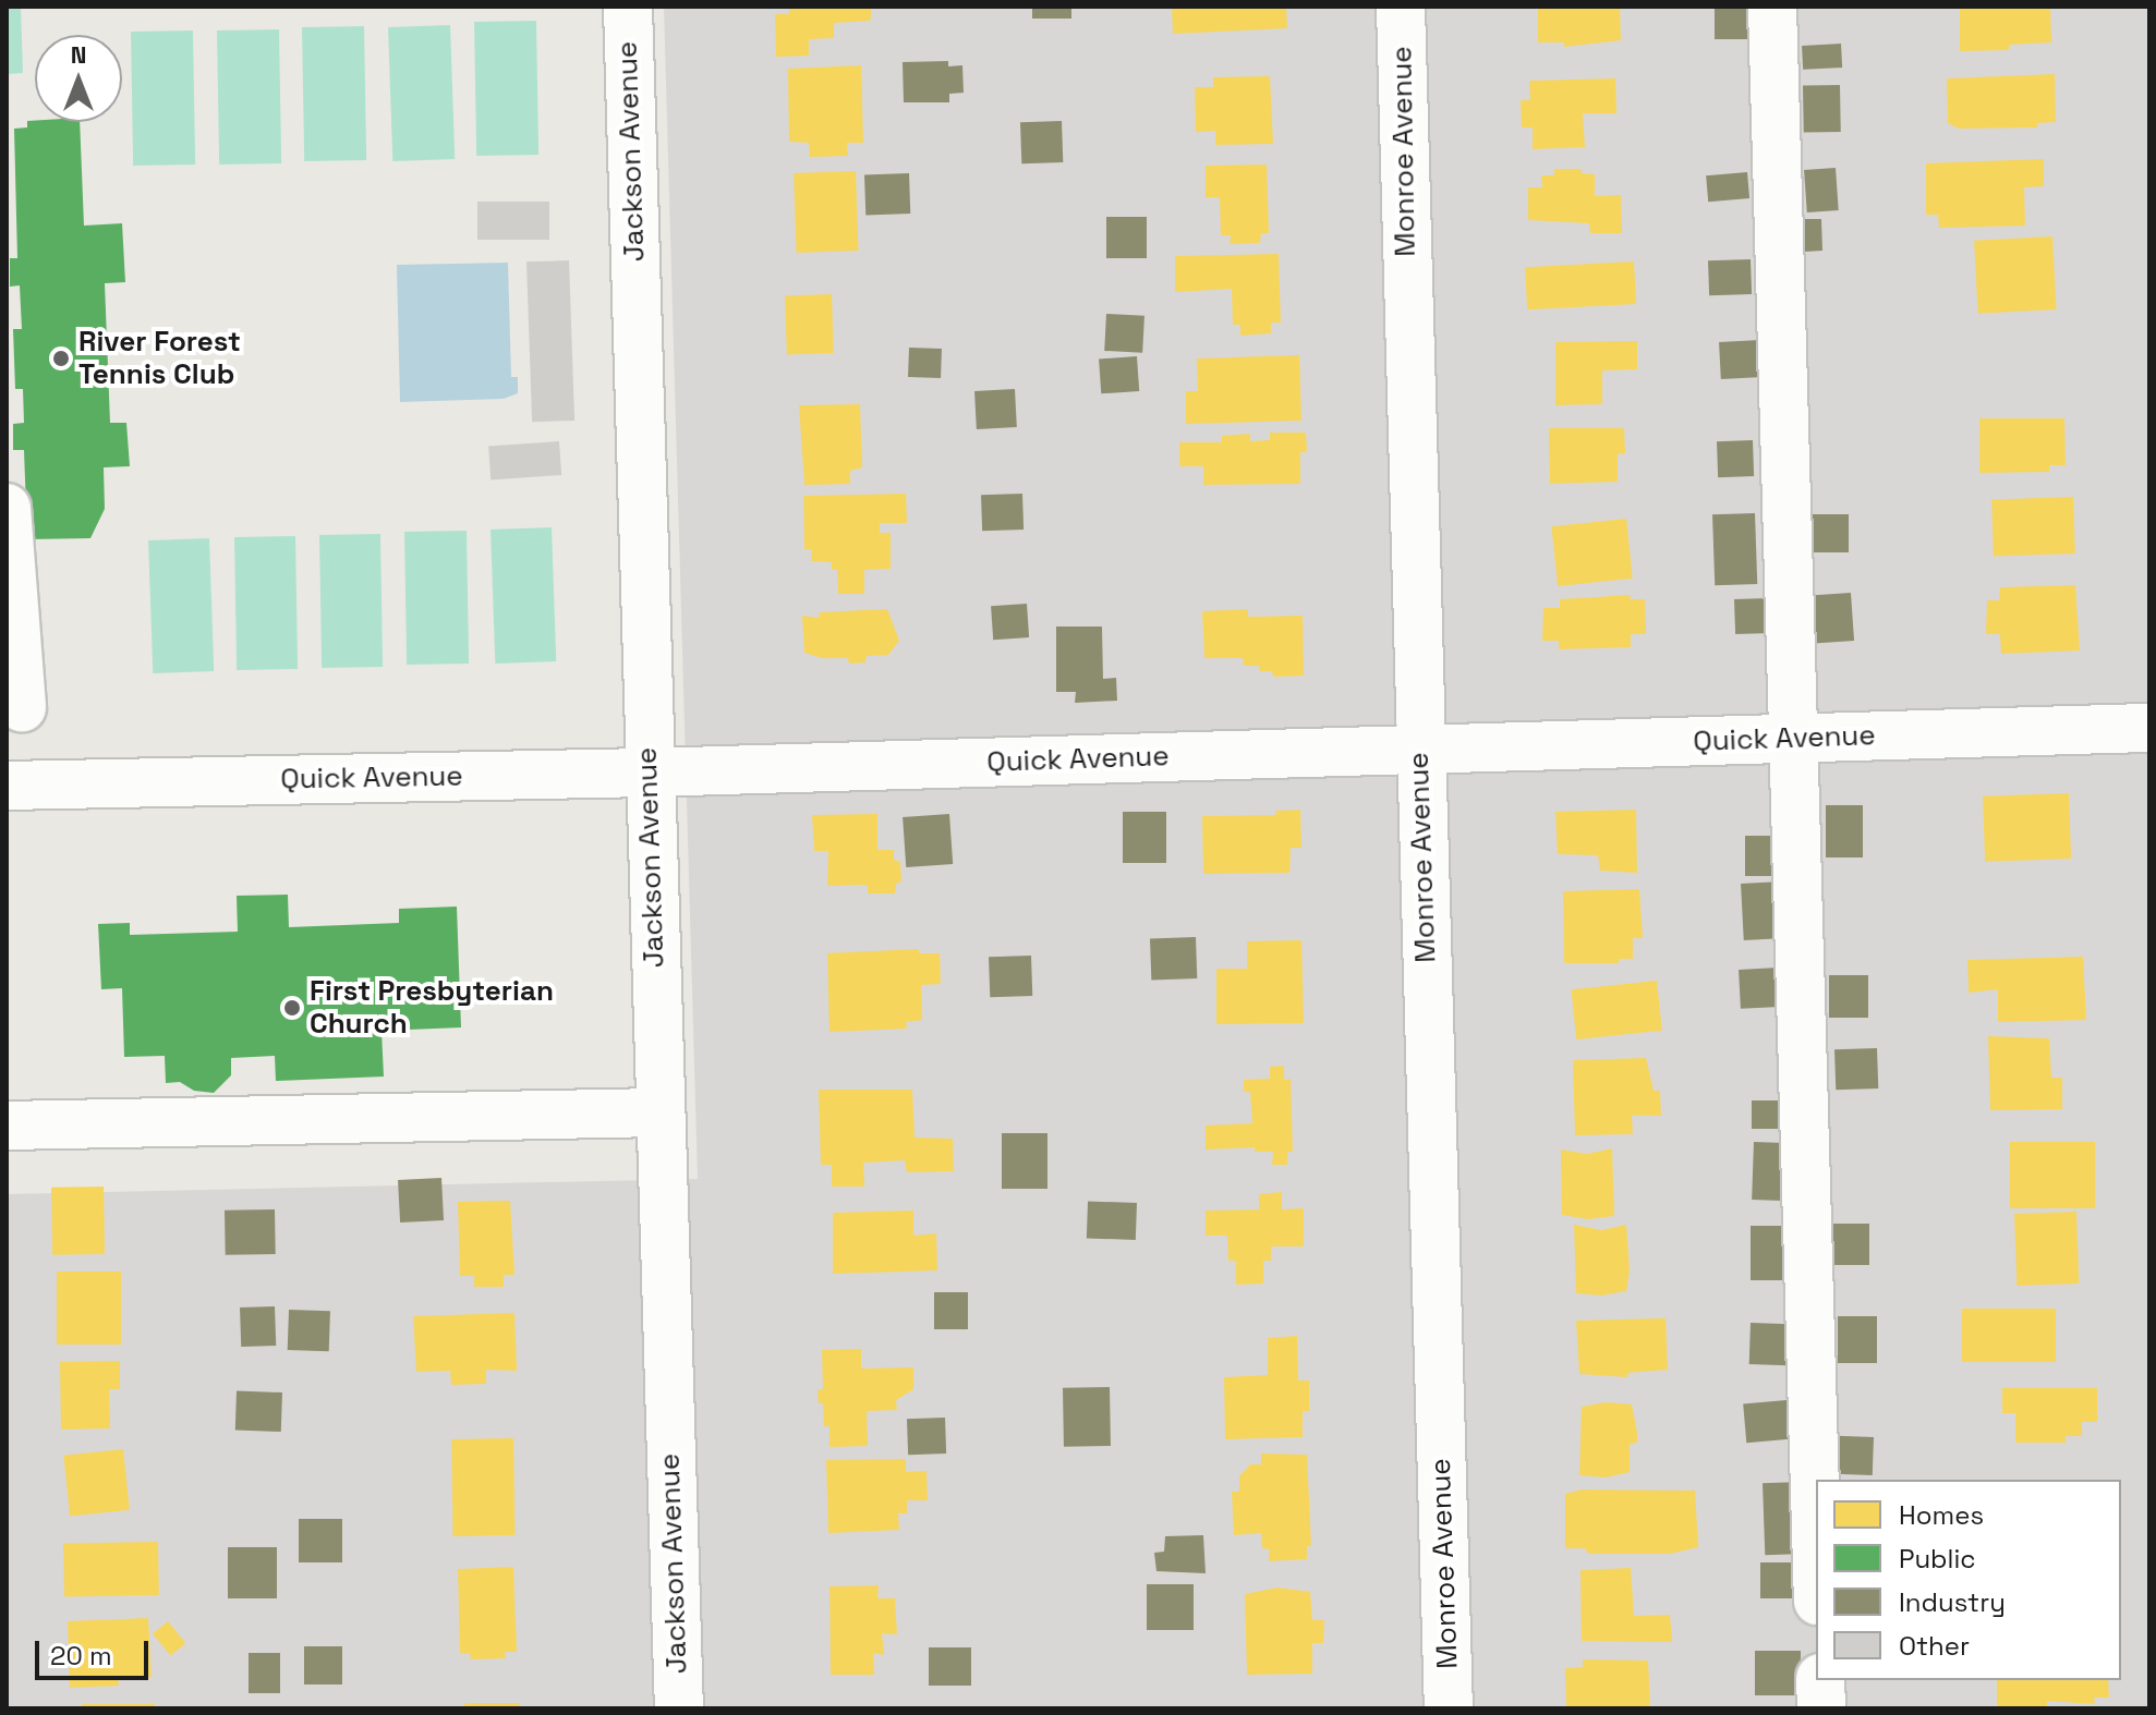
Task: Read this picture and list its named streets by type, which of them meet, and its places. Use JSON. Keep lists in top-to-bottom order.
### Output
{
  "streets": {
    "street": ["Jackson Avenue", "Monroe Avenue", "Quick Avenue"]
  },
  "crossings": [
    ["Jackson Avenue", "Quick Avenue"],
    ["Monroe Avenue", "Quick Avenue"]
  ],
  "places": ["River Forest Tennis Club", "First Presbyterian Church"],
  "legend": [
    "Homes",
    "Public",
    "Industry",
    "Other"
  ],
  "scale_bar": "20 m",
  "north": "top"
}
